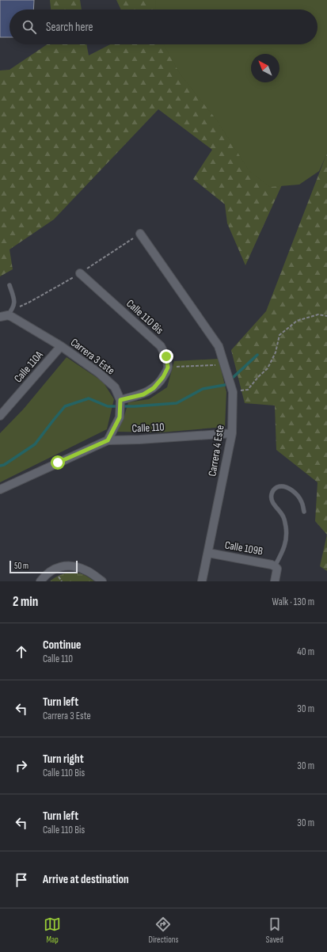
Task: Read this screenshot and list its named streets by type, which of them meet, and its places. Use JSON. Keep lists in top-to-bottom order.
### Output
{
  "streets": {
    "street": [
      "Calle 110 Bis",
      "Carrera 3 Este",
      "Calle 110A",
      "Calle 110",
      "Carrera 4 Este",
      "Calle 109B"
    ]
  },
  "crossings": [
    ["Carrera 3 Este", "Calle 110A"],
    ["Carrera 3 Este", "Calle 110"],
    ["Calle 110", "Carrera 4 Este"],
    ["Carrera 4 Este", "Calle 109B"]
  ],
  "scale_bar": "50 m",
  "north": "top left",
  "page": {
    "search": "Search here",
    "scale": "50 m",
    "heading": ["2 min", "Walk · 130 m"],
    "list": [
      ["Continue", "Calle 110", "40 m"],
      ["Turn left", "Carrera 3 Este", "30 m"],
      ["Turn right", "Calle 110 Bis", "30 m"],
      ["Turn left", "Calle 110 Bis", "30 m"],
      "Arrive at destination"
    ],
    "nav": ["Map", "Directions", "Saved"]
  }
}
